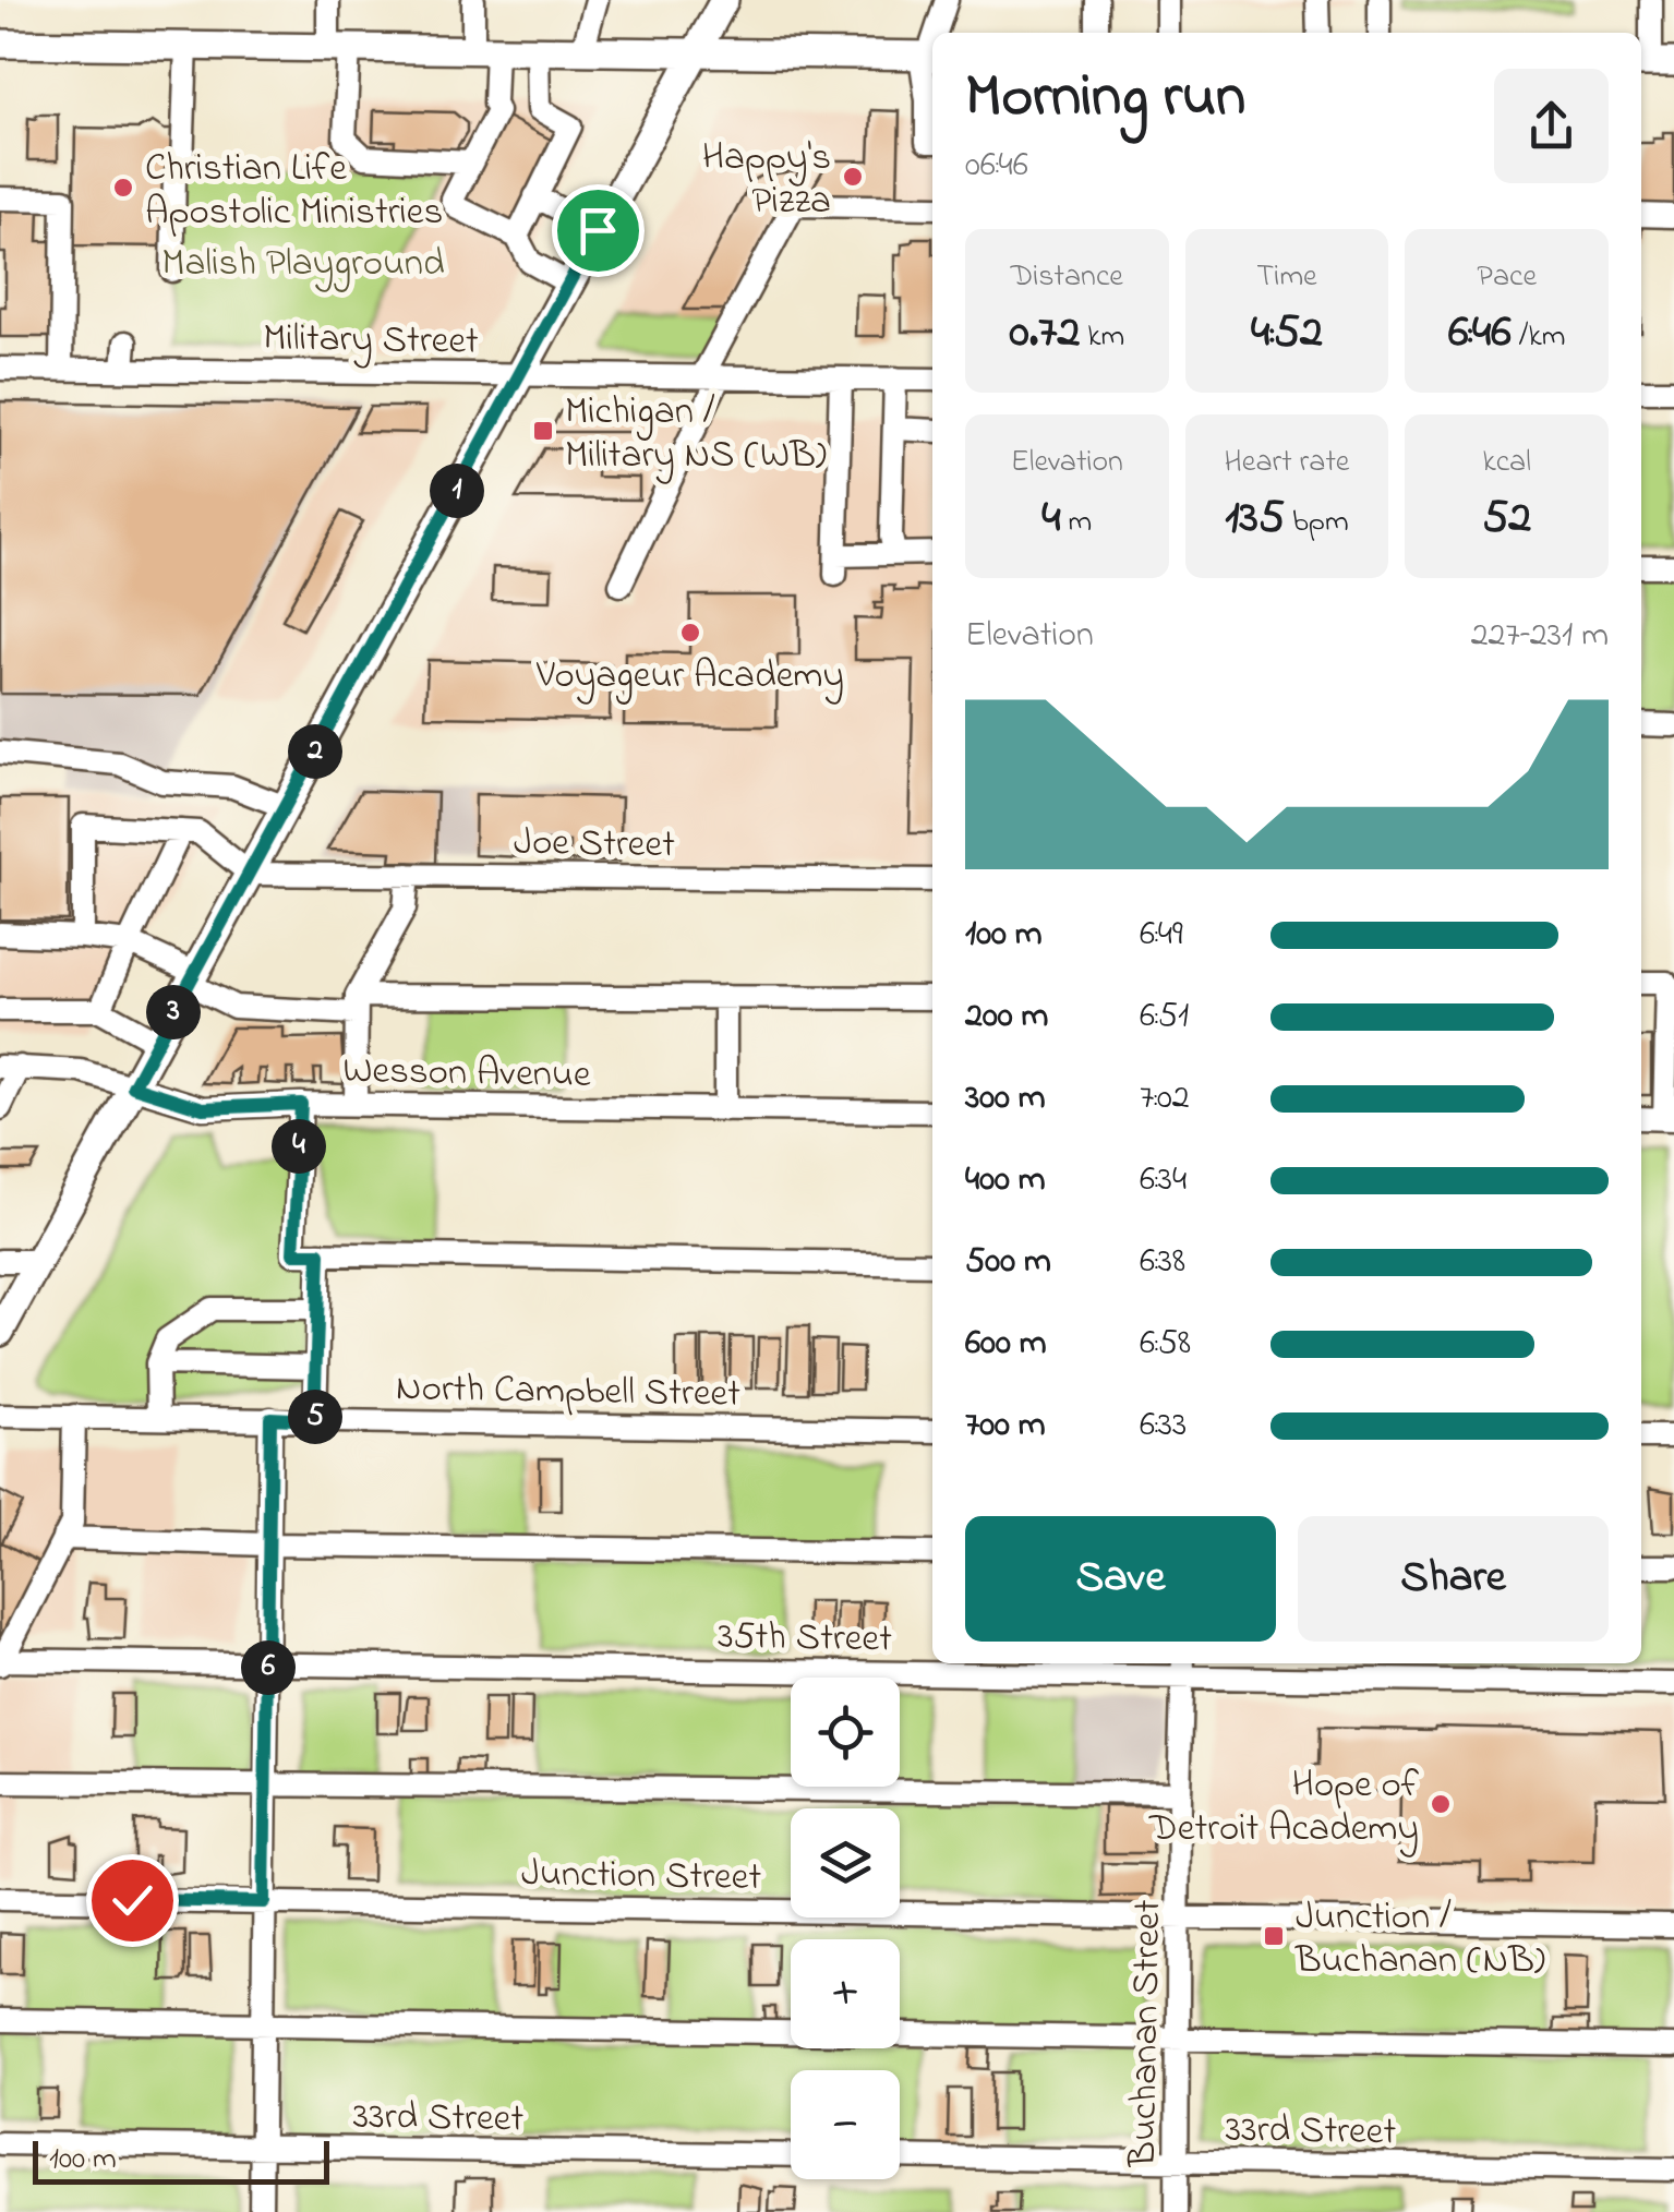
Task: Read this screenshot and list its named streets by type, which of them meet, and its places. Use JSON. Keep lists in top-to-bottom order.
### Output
{
  "streets": {
    "street": [
      "Military Street",
      "Joe Street",
      "Wesson Avenue",
      "North Campbell Street",
      "35th Street",
      "Junction Street",
      "Buchanan Street",
      "33rd Street"
    ]
  },
  "crossings": [
    ["35th Street", "Buchanan Street"],
    ["Junction Street", "Buchanan Street"],
    ["Buchanan Street", "33rd Street"]
  ],
  "parks": ["Malish Playground"],
  "places": {
    "other": [
      "Happy's Pizza",
      "Christian Life Apostolic Ministries",
      "Voyageur Academy",
      "Hope of Detroit Academy"
    ],
    "transit": ["Michigan / Military NS (WB)", "Junction / Buchanan (NB)"]
  },
  "scale_bar": "100 m",
  "page": {
    "heading": ["Morning run", "06:46"],
    "stats": [
      ["Distance", "0.72 km"],
      ["Time", "4:52"],
      ["Pace", "6:46 /km"],
      ["Elevation", "4 m"],
      ["Heart rate", "135 bpm"],
      ["kcal", "52"]
    ],
    "pins": [
      "1",
      "2",
      "3",
      "4",
      "5",
      "6"
    ],
    "chart": ["Elevation", "227–231 m"],
    "list": [
      {
        "name": "100 m",
        "note": "6:49"
      },
      {
        "name": "200 m",
        "note": "6:51"
      },
      {
        "name": "300 m",
        "note": "7:02"
      },
      {
        "name": "400 m",
        "note": "6:34"
      },
      {
        "name": "500 m",
        "note": "6:38"
      },
      {
        "name": "600 m",
        "note": "6:58"
      },
      {
        "name": "700 m",
        "note": "6:33"
      }
    ],
    "buttons": ["Save", "Share"],
    "map_buttons": ["+", "−"],
    "scale": "100 m"
  }
}
